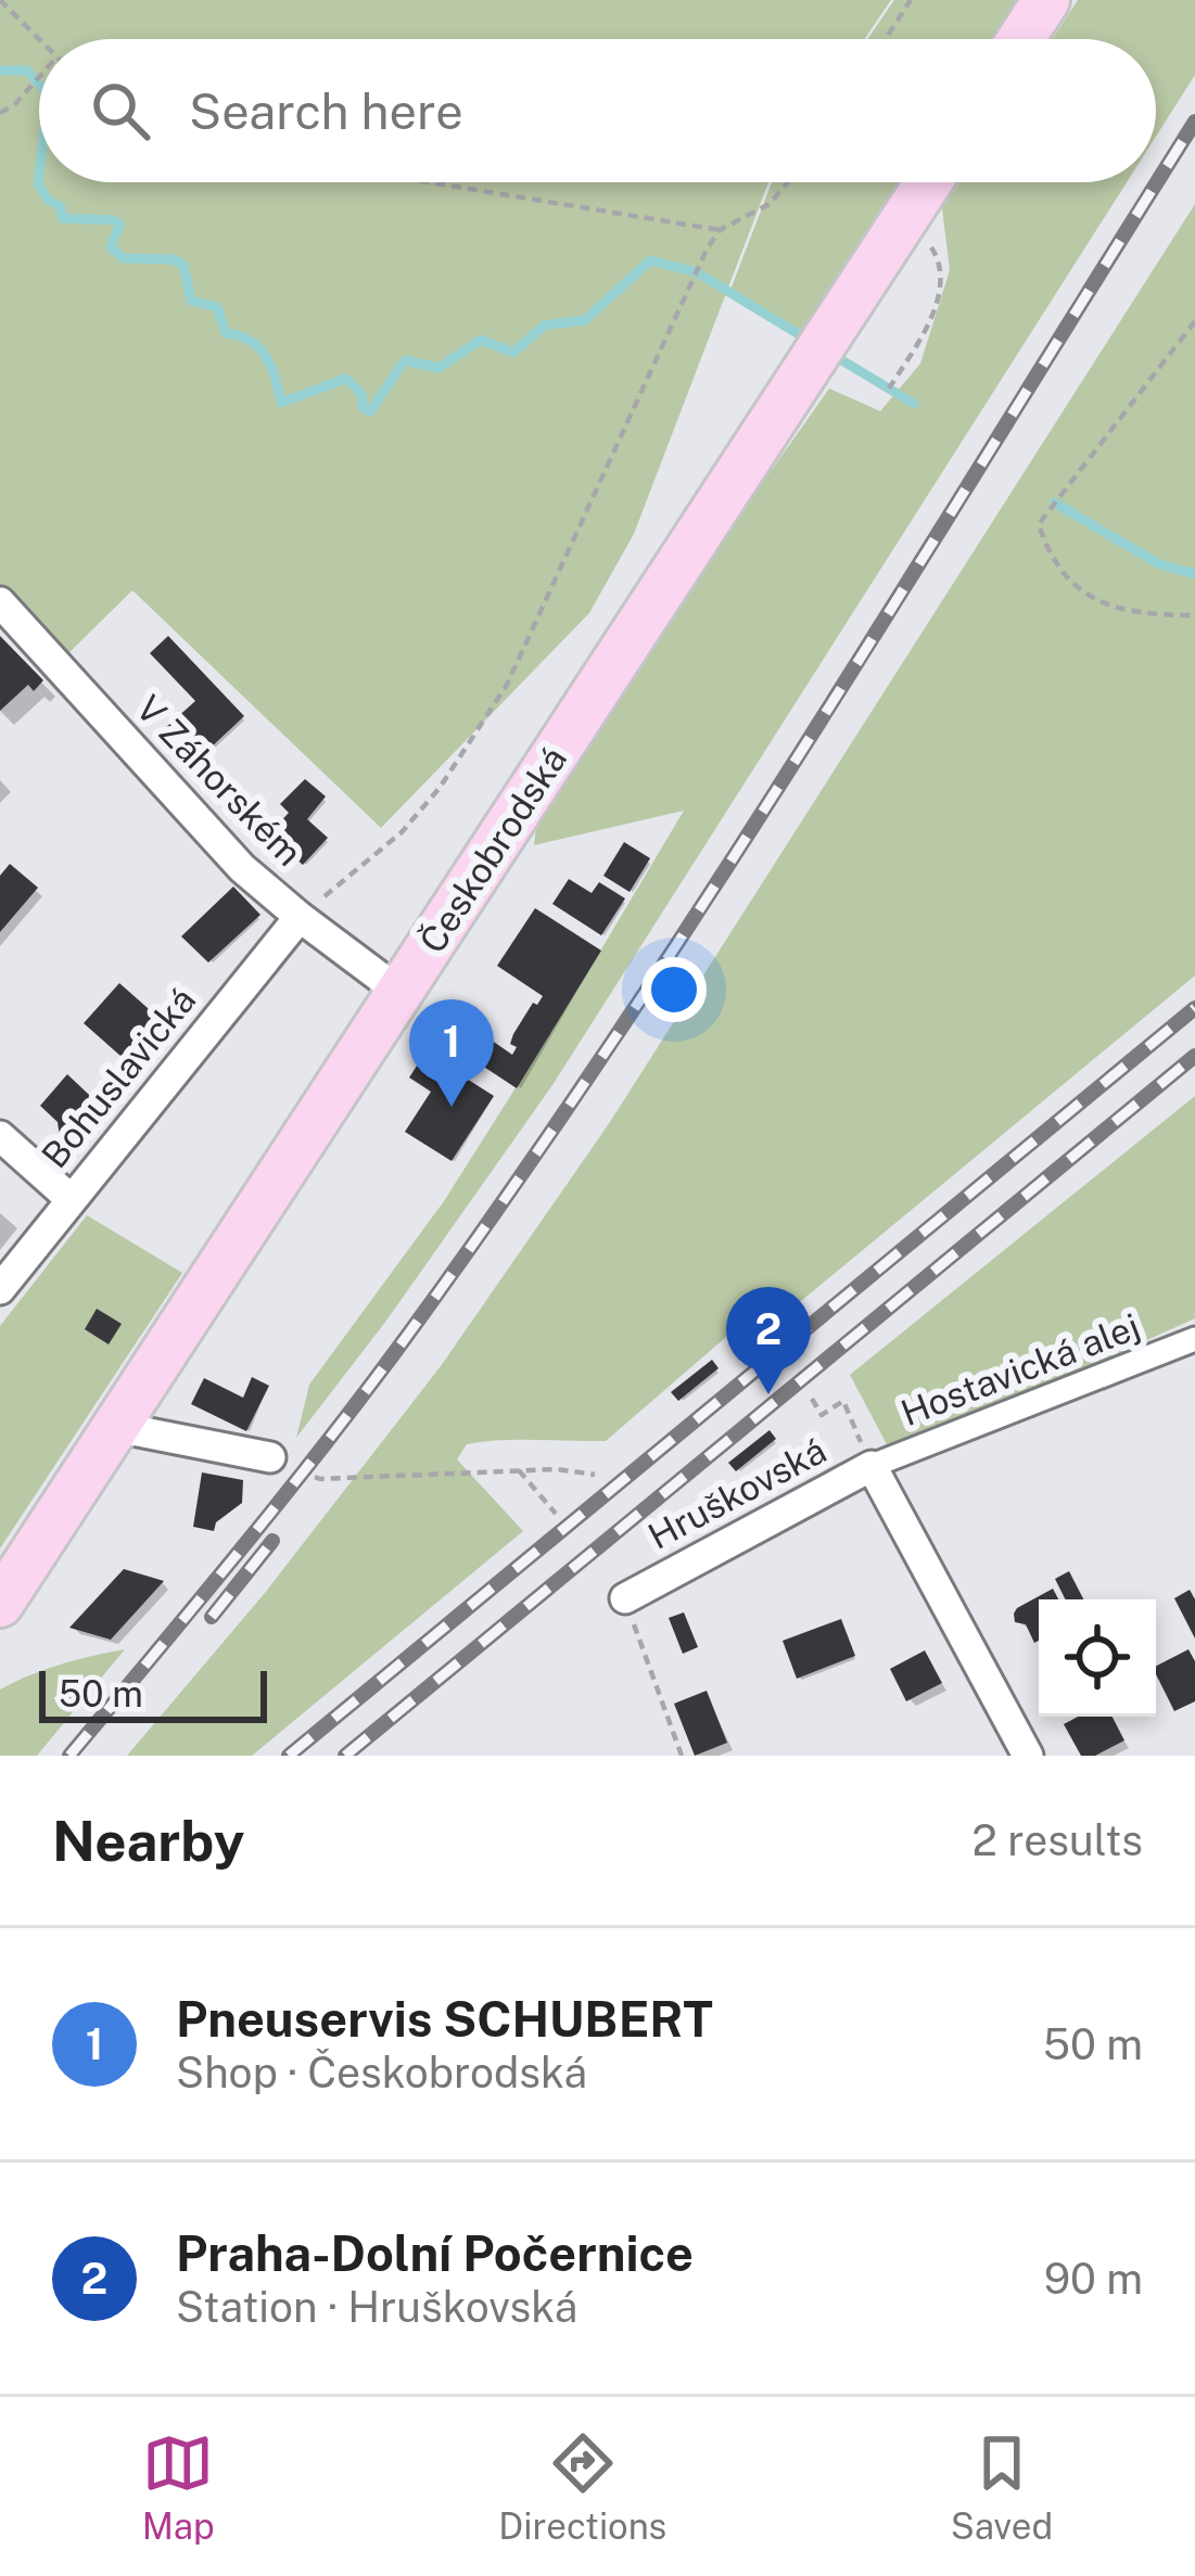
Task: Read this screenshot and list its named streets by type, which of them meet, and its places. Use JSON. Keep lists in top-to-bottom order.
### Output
{
  "streets": {
    "main road": ["Českobrodská"],
    "street": [
      "V Záhorském",
      "Bohuslavická",
      "Hostavická alej",
      "Hruškovská"
    ]
  },
  "crossings": [
    ["V Záhorském", "Českobrodská"],
    ["V Záhorském", "Bohuslavická"],
    ["Hostavická alej", "Hruškovská"]
  ],
  "scale_bar": "50 m",
  "page": {
    "search": "Search here",
    "pins": ["1", "2"],
    "scale": "50 m",
    "heading": ["Nearby", "2 results"],
    "list": [
      {
        "mark": "1",
        "name": "Pneuservis SCHUBERT",
        "note": "Shop · Českobrodská",
        "value": "50 m"
      },
      {
        "mark": "2",
        "name": "Praha-Dolní Počernice",
        "note": "Station · Hruškovská",
        "value": "90 m"
      }
    ],
    "nav": ["Map", "Directions", "Saved"]
  }
}
